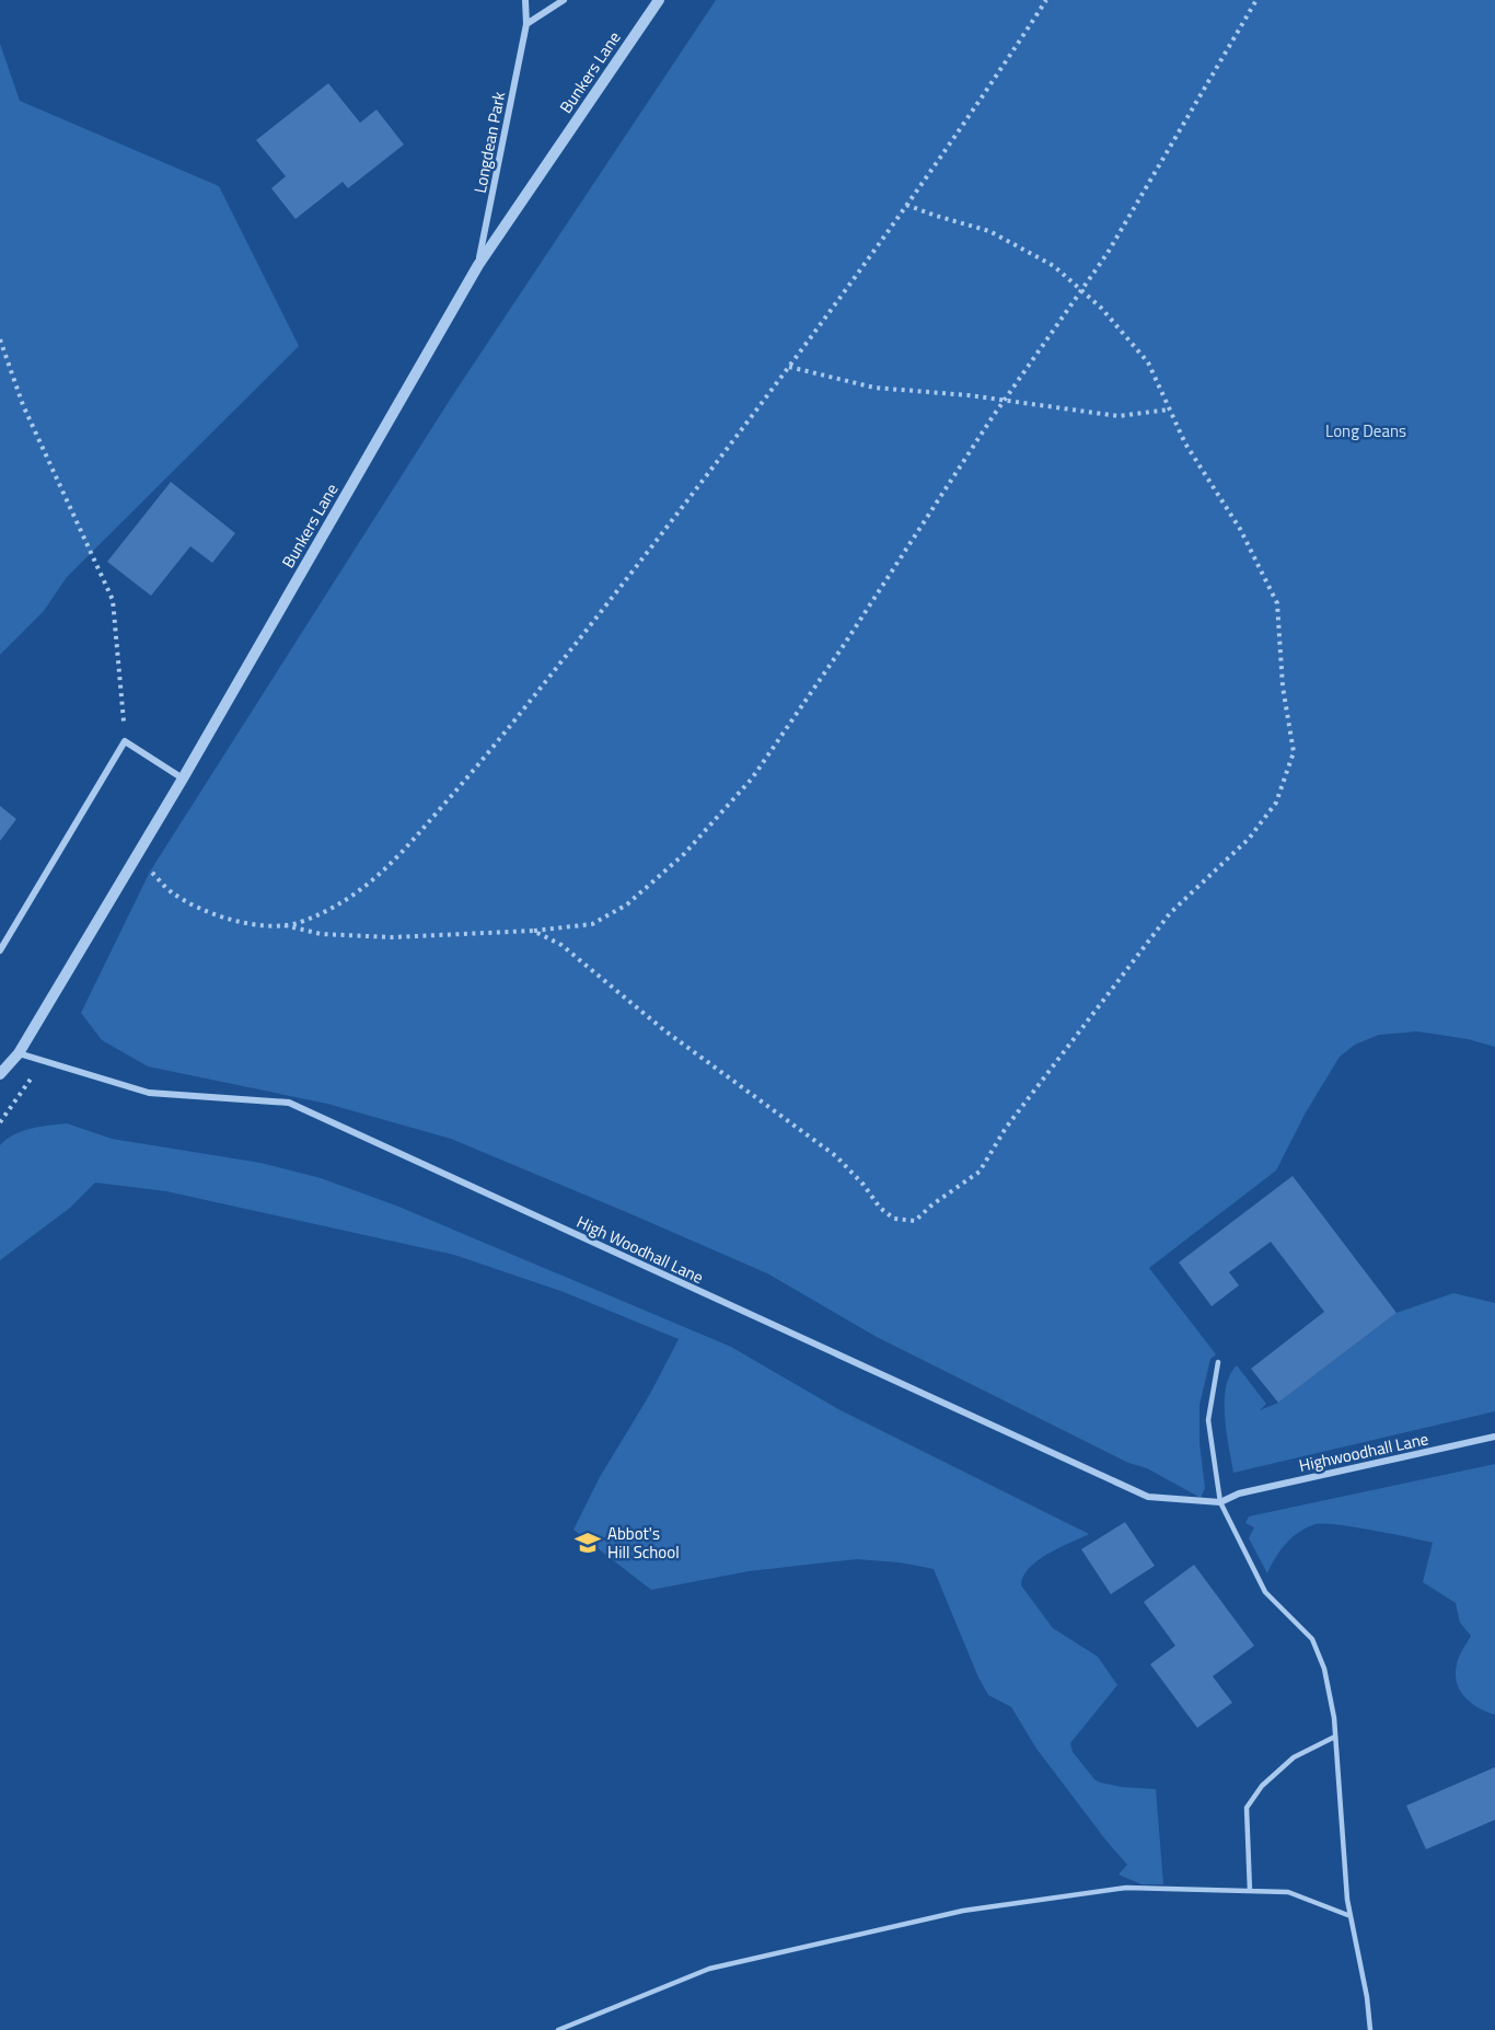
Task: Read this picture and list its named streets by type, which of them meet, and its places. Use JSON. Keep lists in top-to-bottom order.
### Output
{
  "streets": {
    "street": [
      "Bunkers Lane",
      "Longdean Park",
      "High Woodhall Lane",
      "Highwoodhall Lane"
    ]
  },
  "crossings": [
    ["Bunkers Lane", "Longdean Park"],
    ["Bunkers Lane", "High Woodhall Lane"],
    ["High Woodhall Lane", "Highwoodhall Lane"]
  ],
  "parks": ["Long Deans"],
  "places": {
    "school or university": ["Abbot's Hill School"]
  }
}
